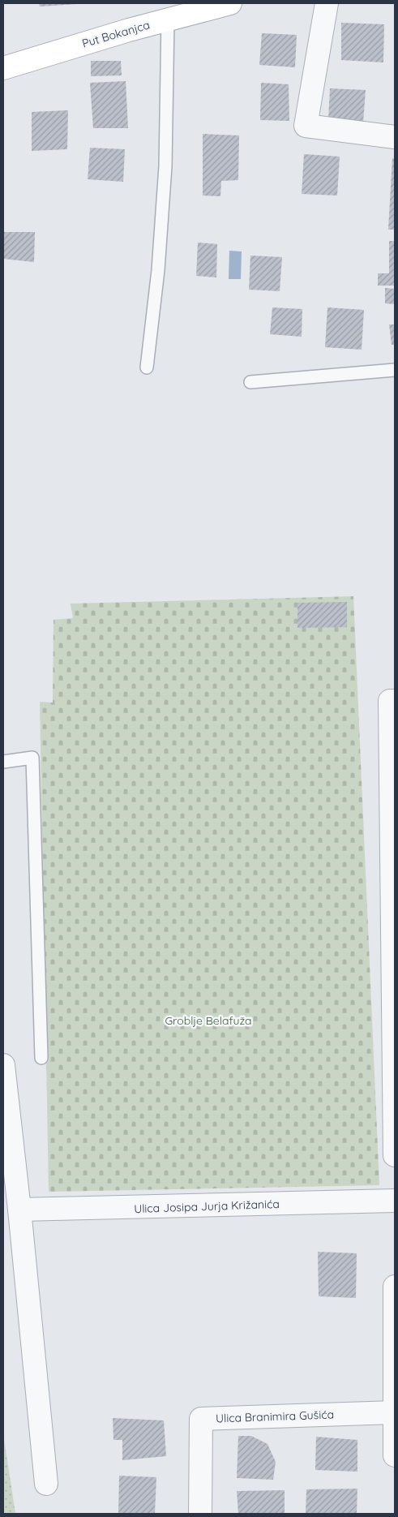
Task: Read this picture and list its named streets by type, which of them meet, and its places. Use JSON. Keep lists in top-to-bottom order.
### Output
{
  "streets": {
    "main road": ["Put Bokanjca"],
    "street": ["Ulica Josipa Jurja Križanića", "Ulica Branimira Gušića"]
  },
  "parks": ["Groblje Belafuža"]
}
